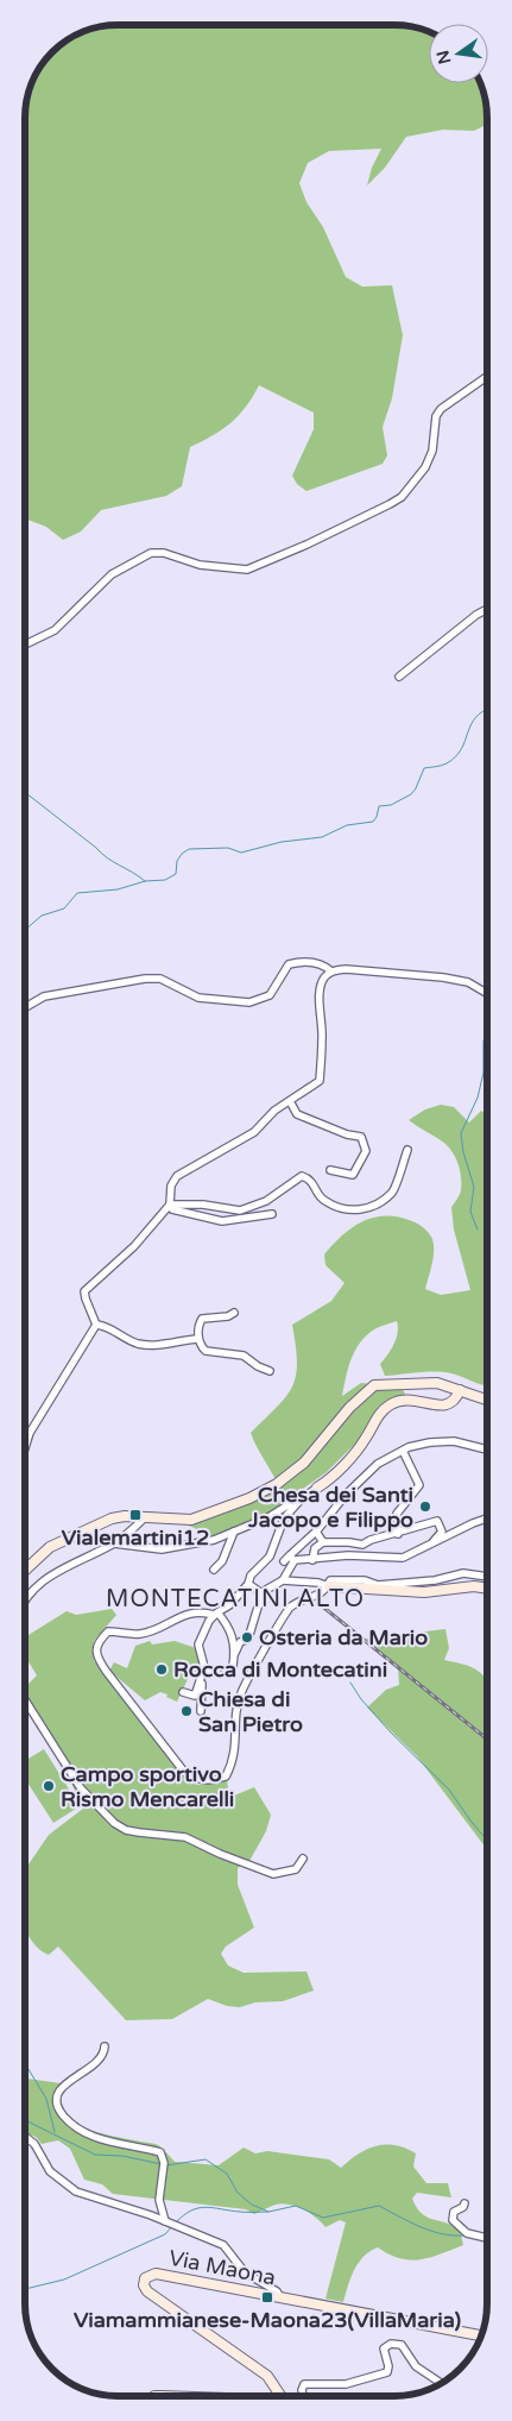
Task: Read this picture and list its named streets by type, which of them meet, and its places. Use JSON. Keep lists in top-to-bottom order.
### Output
{
  "streets": {
    "street": ["Via Maona"]
  },
  "districts": ["MONTECATINI ALTO"],
  "places": {
    "other": [
      "Chesa dei Santi Jacopo e Filippo",
      "Osteria da Mario",
      "Rocca di Montecatini",
      "Chiesa di San Pietro",
      "Campo sportivo Rismo Mencarelli"
    ],
    "transit": ["Vialemartini12", "Viamammianese-Maona23(VillaMaria)"]
  },
  "north": "left"
}
